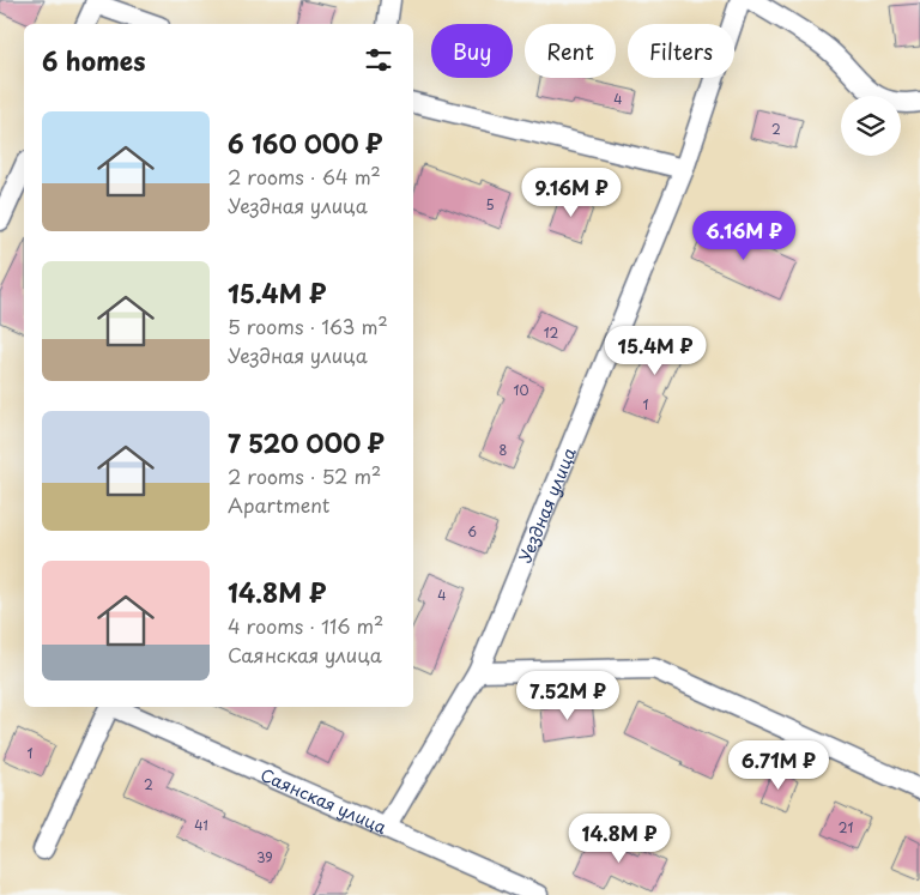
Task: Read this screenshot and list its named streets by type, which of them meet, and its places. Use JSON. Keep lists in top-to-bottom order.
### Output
{
  "streets": {
    "street": ["Уездная улица", "Саянская улица"]
  },
  "crossings": [
    ["Уездная улица", "Саянская улица"]
  ],
  "house_numbers": [
    "4",
    "2",
    "5",
    "12",
    "10",
    "1",
    "8",
    "6",
    "4",
    "1",
    "2",
    "41",
    "21",
    "39"
  ],
  "page": {
    "chip": ["Buy", "Rent", "Filters"],
    "heading": "6 homes",
    "list": [
      {
        "name": "6 160 000 ₽",
        "note": "2 rooms · 64 m² · Уездная улица"
      },
      {
        "name": "15.4M ₽",
        "note": "5 rooms · 163 m² · Уездная улица"
      },
      {
        "name": "7 520 000 ₽",
        "note": "2 rooms · 52 m² · Apartment"
      },
      {
        "name": "14.8M ₽",
        "note": "4 rooms · 116 m² · Саянская улица"
      }
    ],
    "price": [
      "9.16M ₽",
      "6.16M ₽",
      "15.4M ₽",
      "7.52M ₽",
      "6.71M ₽",
      "14.8M ₽"
    ]
  }
}
